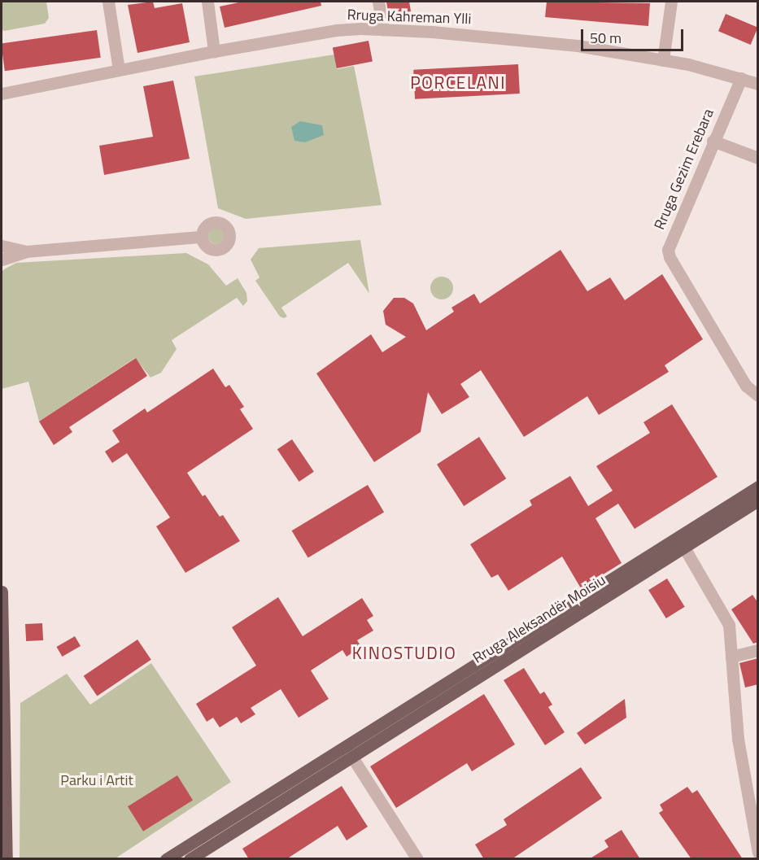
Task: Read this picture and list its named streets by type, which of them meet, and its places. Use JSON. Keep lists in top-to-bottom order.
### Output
{
  "streets": {
    "main road": ["Rruga Aleksandër Moisiu"],
    "street": ["Rruga Kahreman Ylli", "Rruga Gezim Erebara"]
  },
  "crossings": [
    ["Rruga Kahreman Ylli", "Rruga Gezim Erebara"]
  ],
  "districts": ["PORCELANI", "KINOSTUDIO"],
  "parks": ["Parku i Artit"],
  "scale_bar": "50 m"
}
